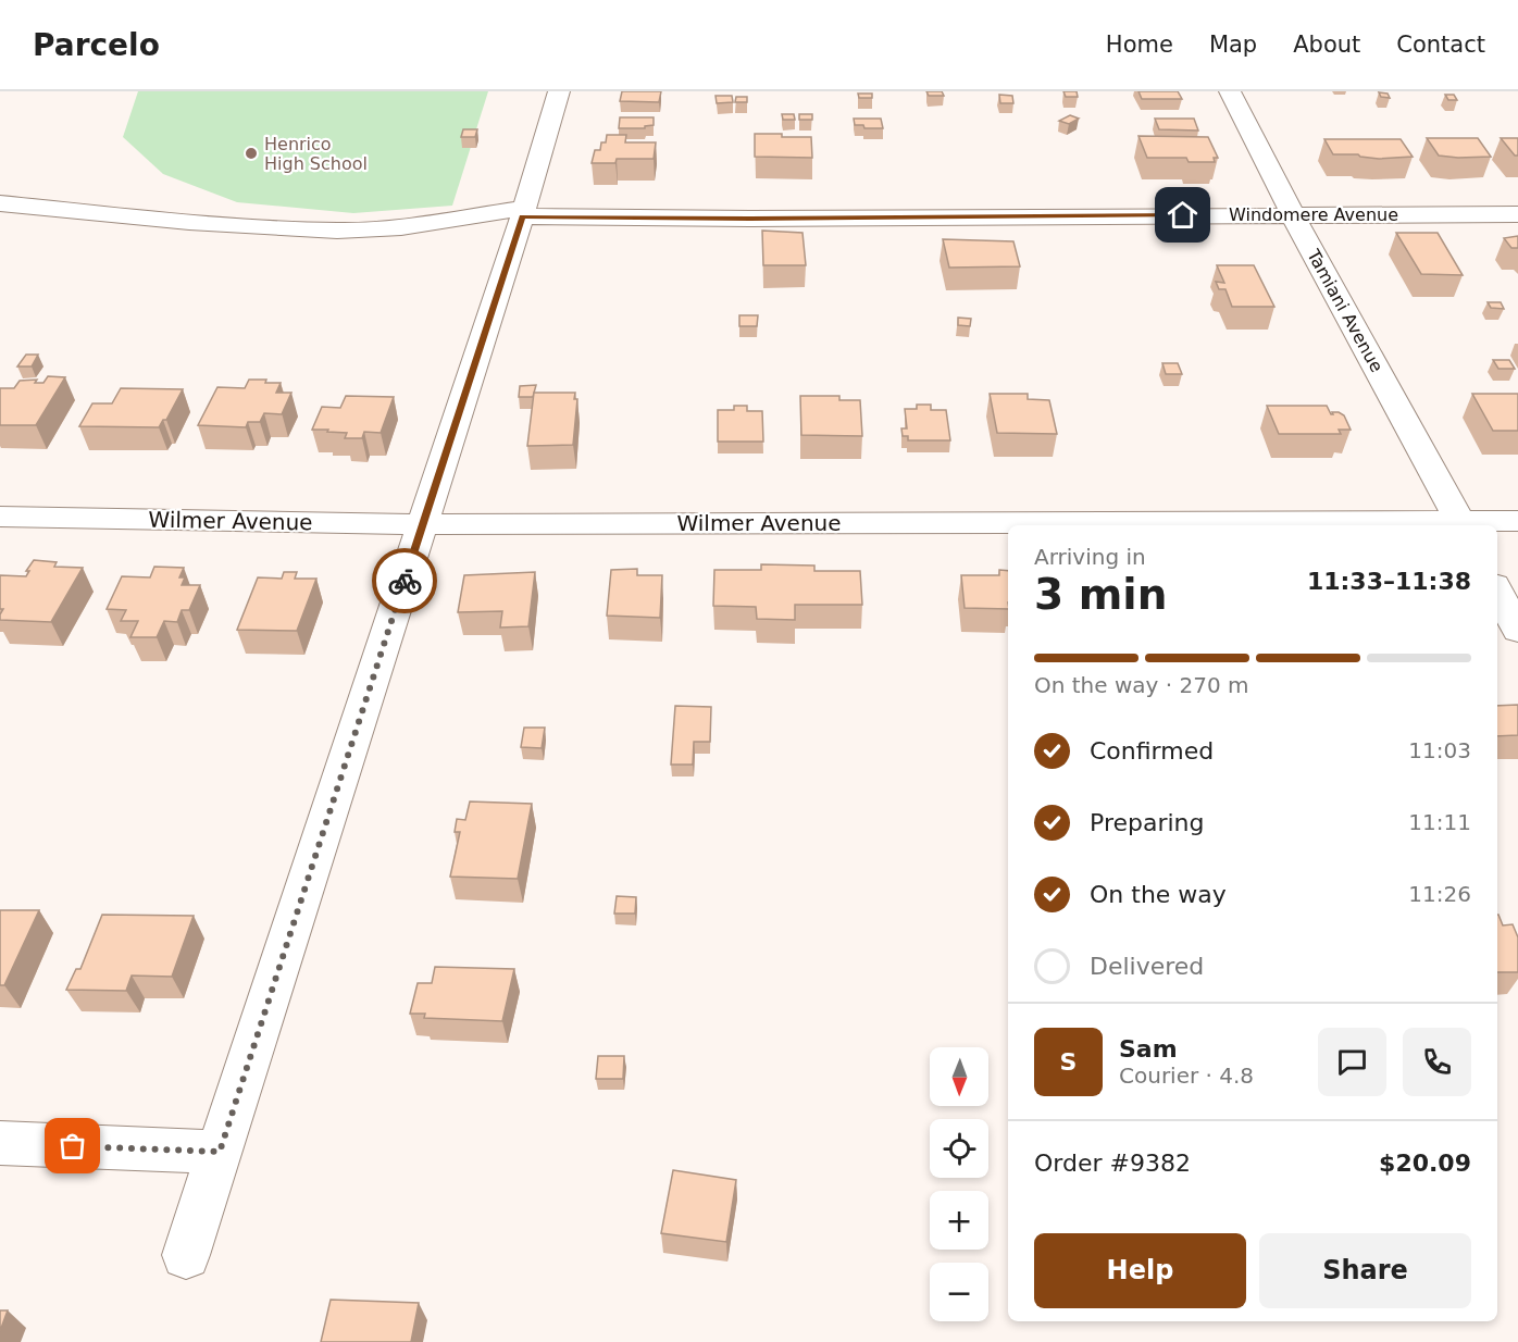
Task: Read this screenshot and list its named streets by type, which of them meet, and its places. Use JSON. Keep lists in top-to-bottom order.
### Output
{
  "streets": {
    "street": ["Windomere Avenue", "Tamiani Avenue", "Wilmer Avenue"]
  },
  "crossings": [
    ["Windomere Avenue", "Tamiani Avenue"],
    ["Tamiani Avenue", "Wilmer Avenue"]
  ],
  "places": ["Henrico High School"],
  "north": "bottom",
  "page": {
    "header": "Parcelo",
    "nav": [
      "Home",
      "Map",
      "About",
      "Contact"
    ],
    "heading": ["3 min", "Arriving in", "11:33–11:38"],
    "panel": [
      "Sam",
      "Courier · 4.8",
      "Order #9382",
      "$20.09"
    ],
    "bar": "On the way · 270 m",
    "list": [
      ["Confirmed", "11:03"],
      ["Preparing", "11:11"],
      ["On the way", "11:26"],
      "Delivered"
    ],
    "round": "S",
    "map_buttons": ["+", "−"],
    "buttons": ["Help", "Share"]
  }
}
